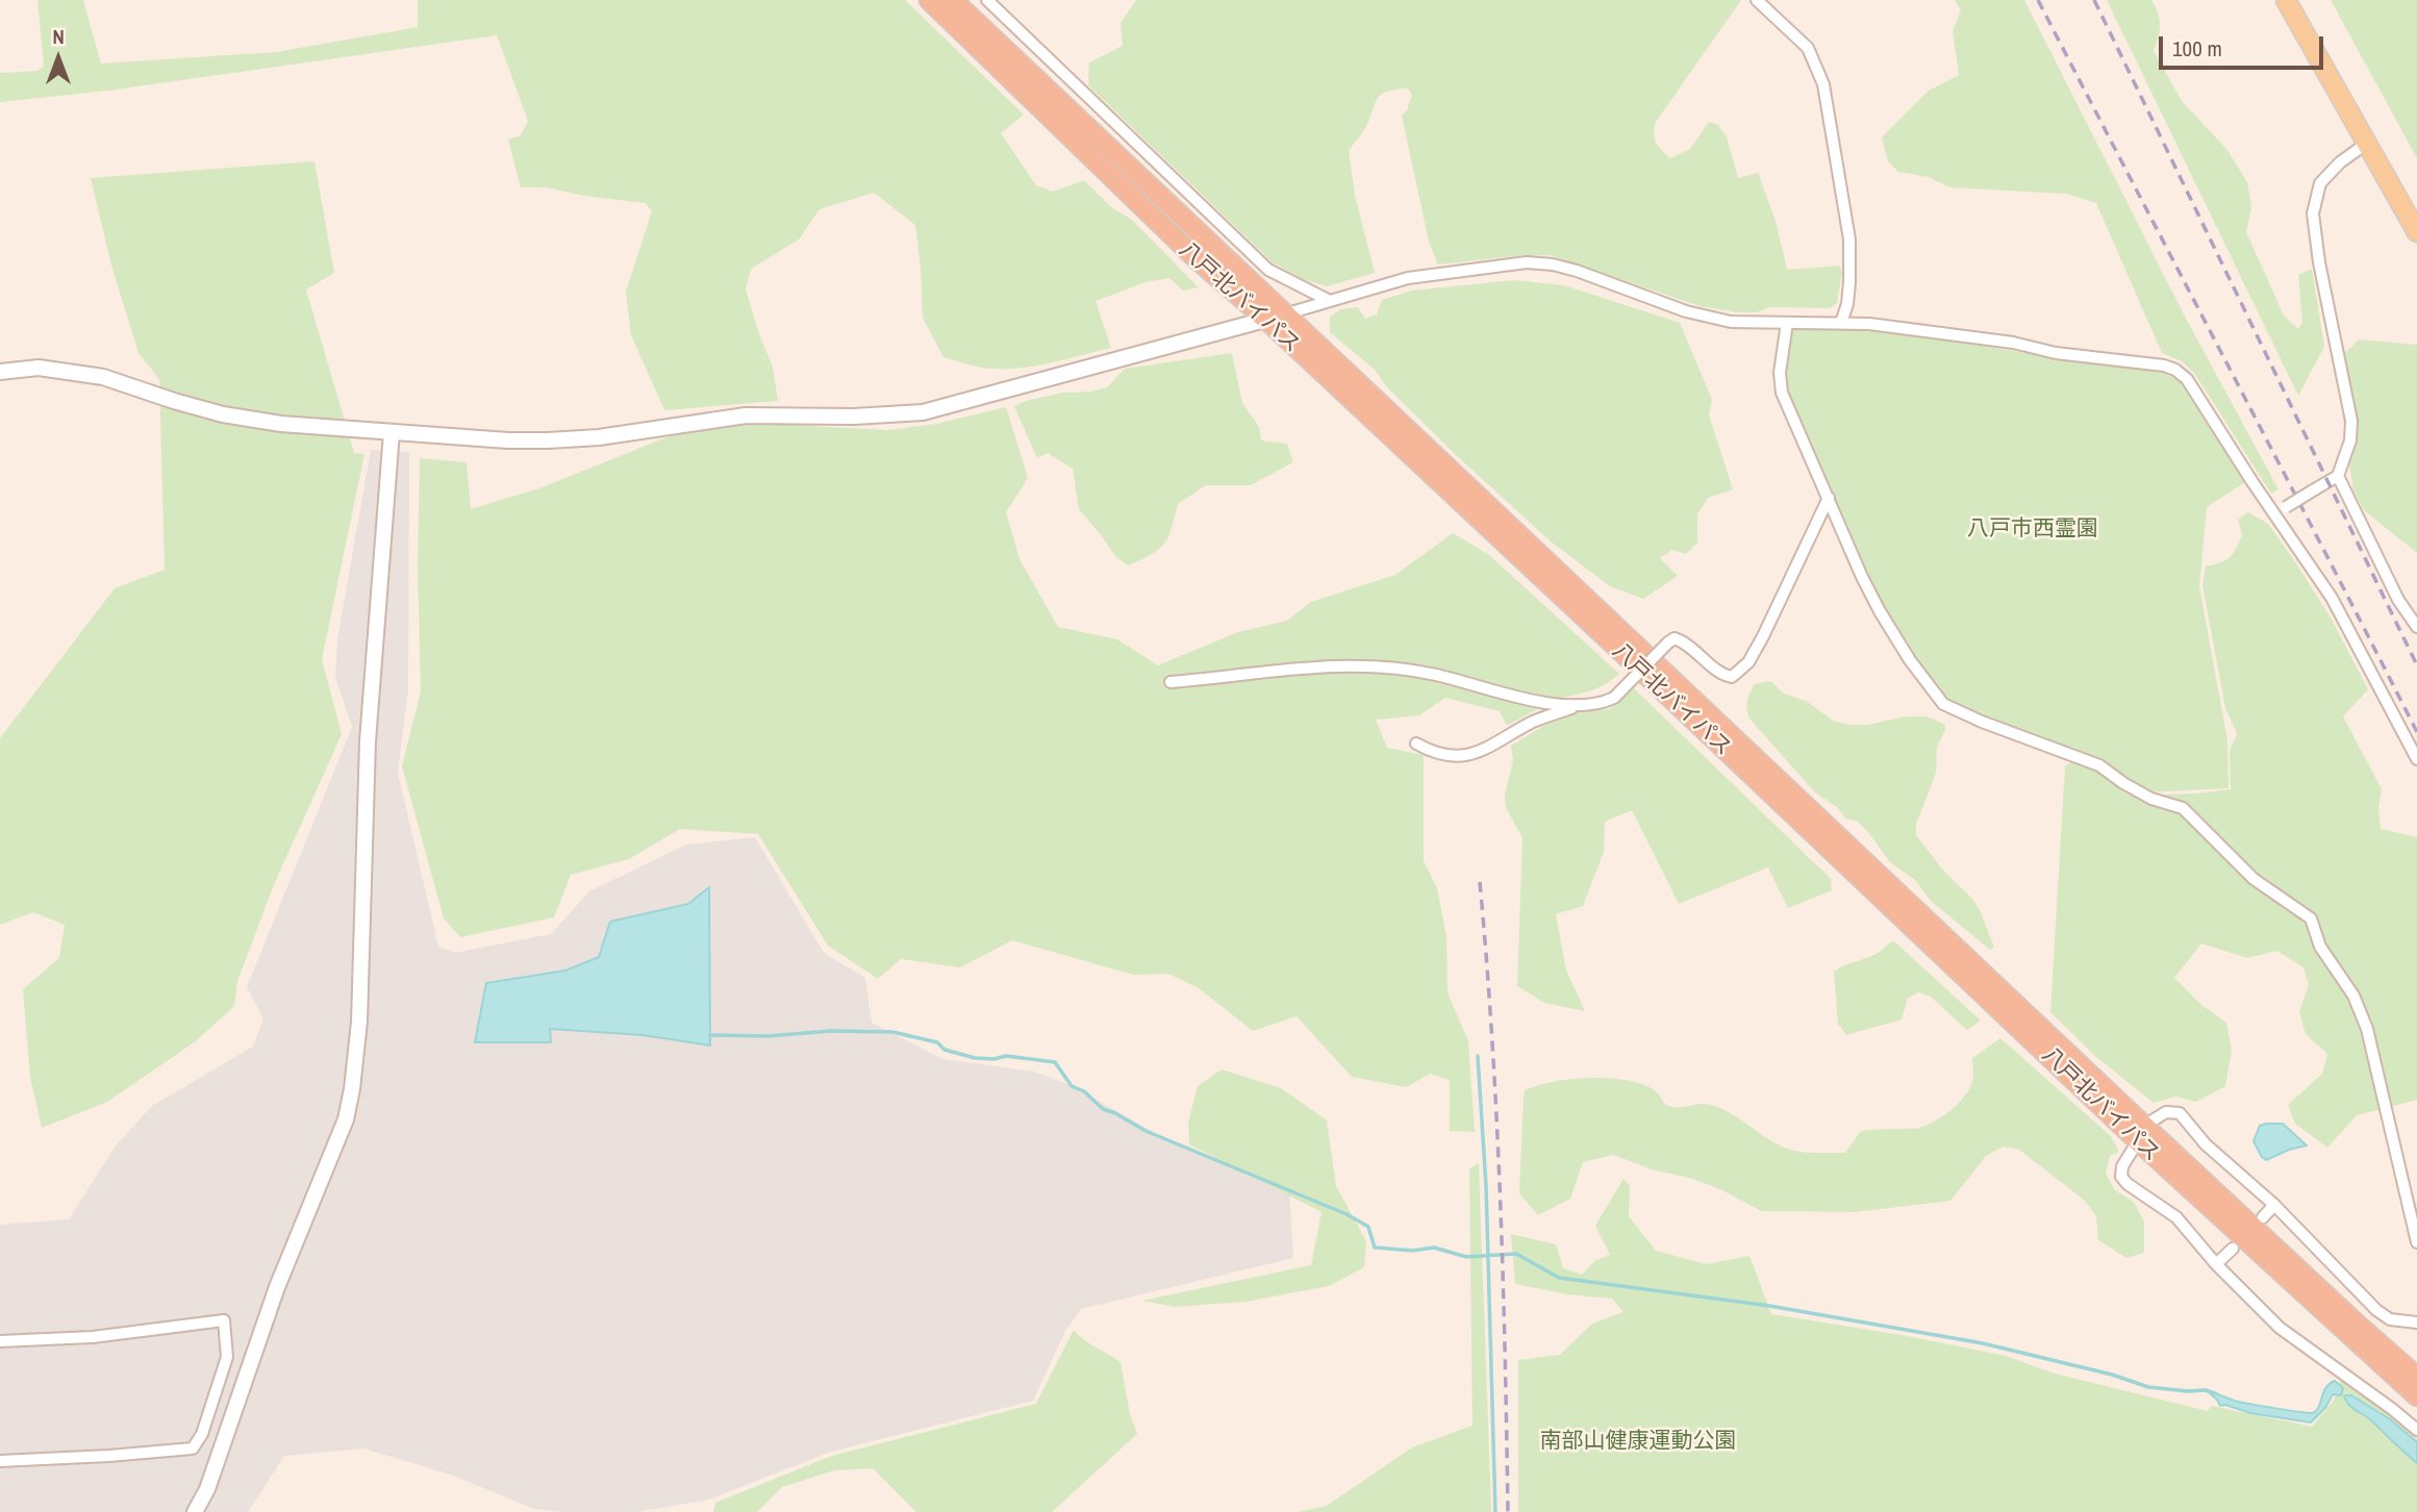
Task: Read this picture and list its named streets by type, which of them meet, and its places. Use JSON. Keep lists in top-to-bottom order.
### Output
{
  "streets": {
    "highway": ["八戸北バイパス"]
  },
  "parks": ["八戸市西霊園", "南部山健康運動公園"],
  "scale_bar": "100 m",
  "north": "top"
}
